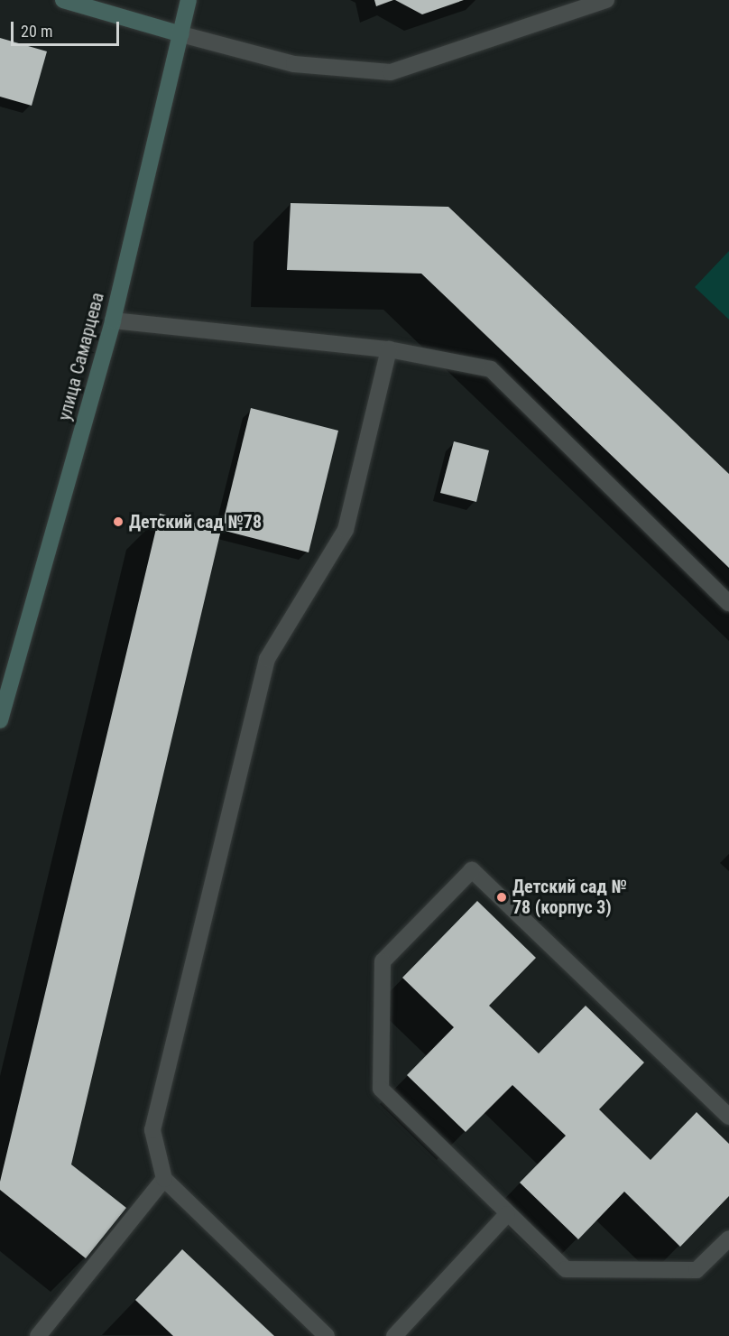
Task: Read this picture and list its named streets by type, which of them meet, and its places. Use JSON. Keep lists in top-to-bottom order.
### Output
{
  "streets": {
    "street": ["улица Самарцева"]
  },
  "places": ["Детский сад №78", "Детский сад № 78 (корпус 3)"],
  "scale_bar": "20 m"
}
